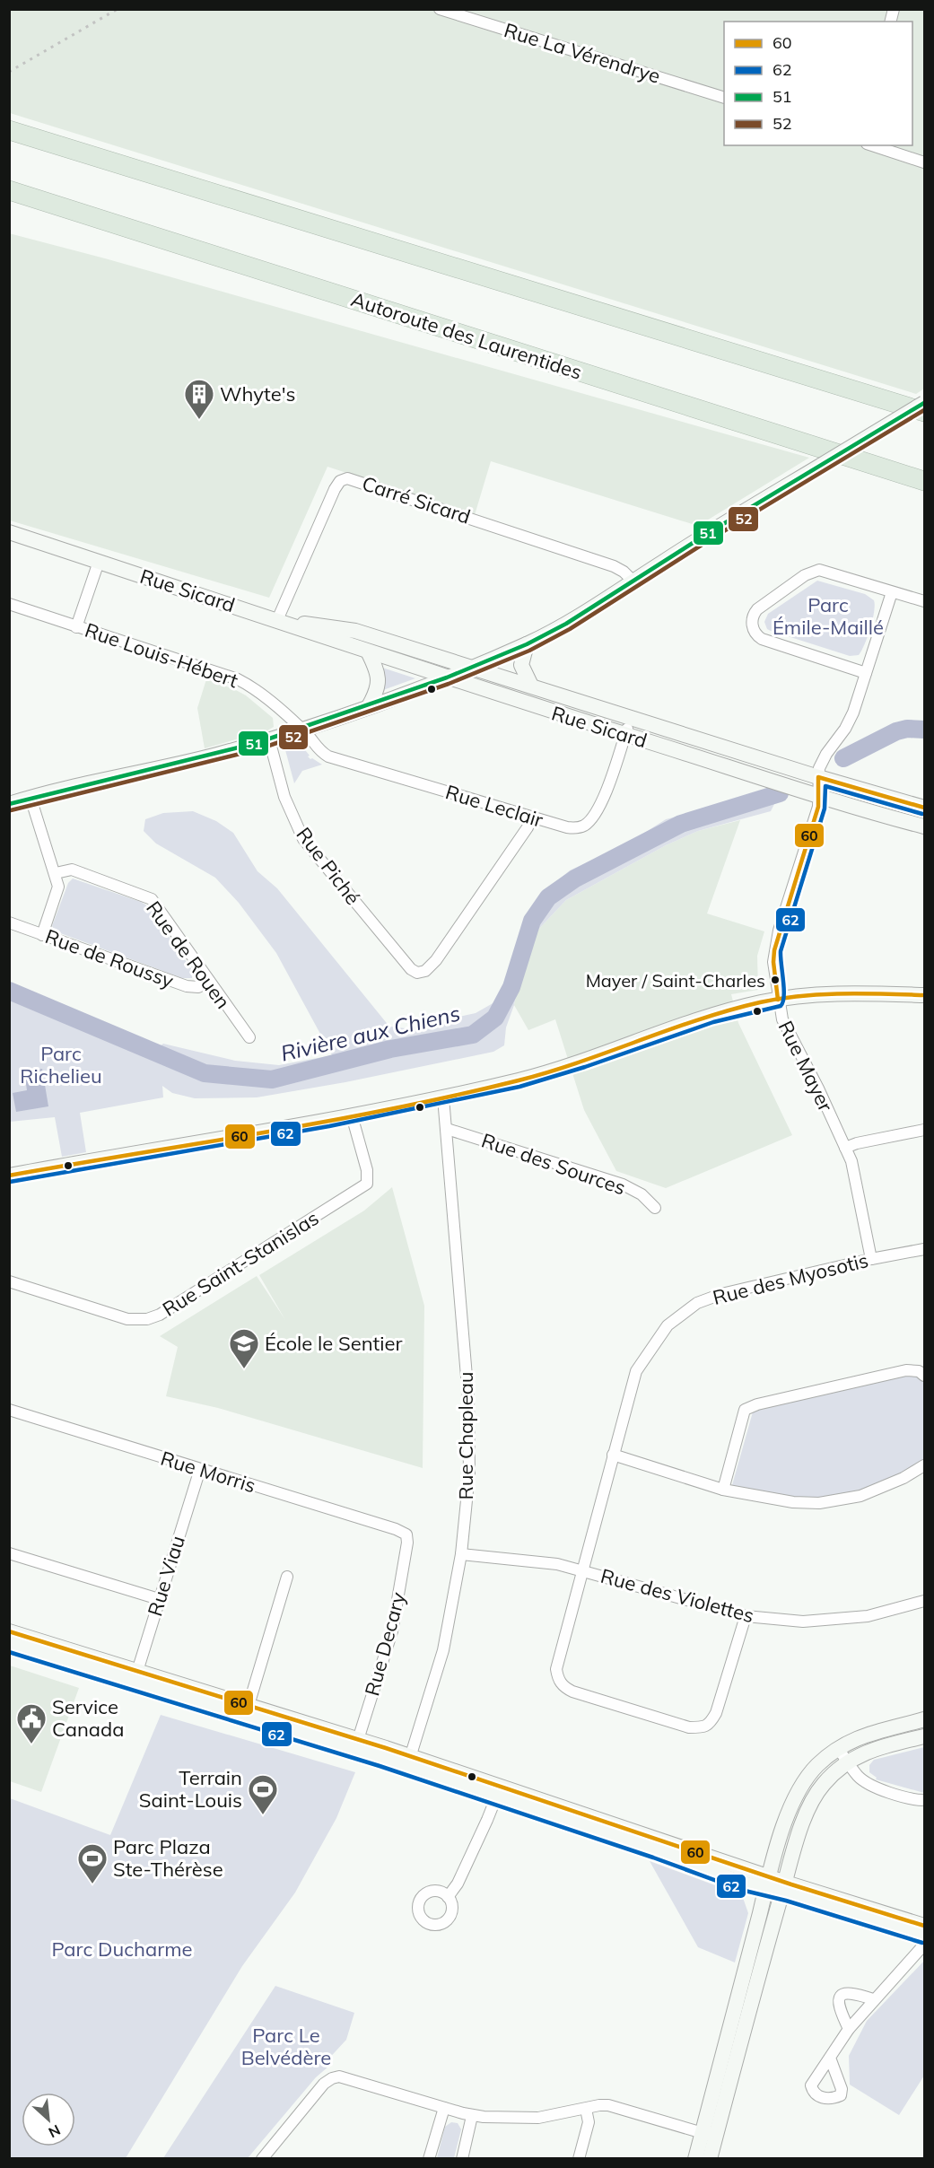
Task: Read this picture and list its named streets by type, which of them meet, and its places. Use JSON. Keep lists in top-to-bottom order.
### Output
{
  "streets": {
    "highway": ["Autoroute des Laurentides"],
    "street": [
      "Rue La Vérendrye",
      "Carré Sicard",
      "Rue Sicard",
      "Rue Louis-Hébert",
      "Rue Leclair",
      "Rue Piché",
      "Rue de Rouen",
      "Rue de Roussy",
      "Rue Mayer",
      "Rue des Sources",
      "Rue Saint-Stanislas",
      "Rue des Myosotis",
      "Rue Chapleau",
      "Rue Morris",
      "Rue Viau",
      "Rue des Violettes",
      "Rue Decary"
    ]
  },
  "crossings": [
    ["Carré Sicard", "Rue Sicard"],
    ["Rue Sicard", "Rue Leclair"],
    ["Rue Sicard", "Rue Mayer"],
    ["Rue Louis-Hébert", "Rue Leclair"],
    ["Rue Leclair", "Rue Piché"],
    ["Rue de Rouen", "Rue de Roussy"],
    ["Rue Mayer", "Rue des Myosotis"],
    ["Rue des Sources", "Rue Chapleau"],
    ["Rue des Myosotis", "Rue des Violettes"],
    ["Rue Chapleau", "Rue des Violettes"],
    ["Rue Morris", "Rue Viau"],
    ["Rue Morris", "Rue Decary"]
  ],
  "water": ["Rivière aux Chiens"],
  "parks": [
    "Parc Émile-Maillé",
    "Parc Richelieu",
    "Parc Ducharme",
    "Parc Le Belvédère"
  ],
  "places": {
    "building": ["Whyte's"],
    "other": ["Mayer / Saint-Charles"],
    "school or university": ["École le Sentier"],
    "public building": ["Service Canada"],
    "sports": ["Terrain Saint-Louis", "Parc Plaza Ste-Thérèse"]
  },
  "lines": [
    "transit line 51",
    "transit line 52",
    "transit line 60",
    "transit line 62"
  ],
  "legend": [
    "60",
    "62",
    "51",
    "52"
  ],
  "north": "bottom right"
}
